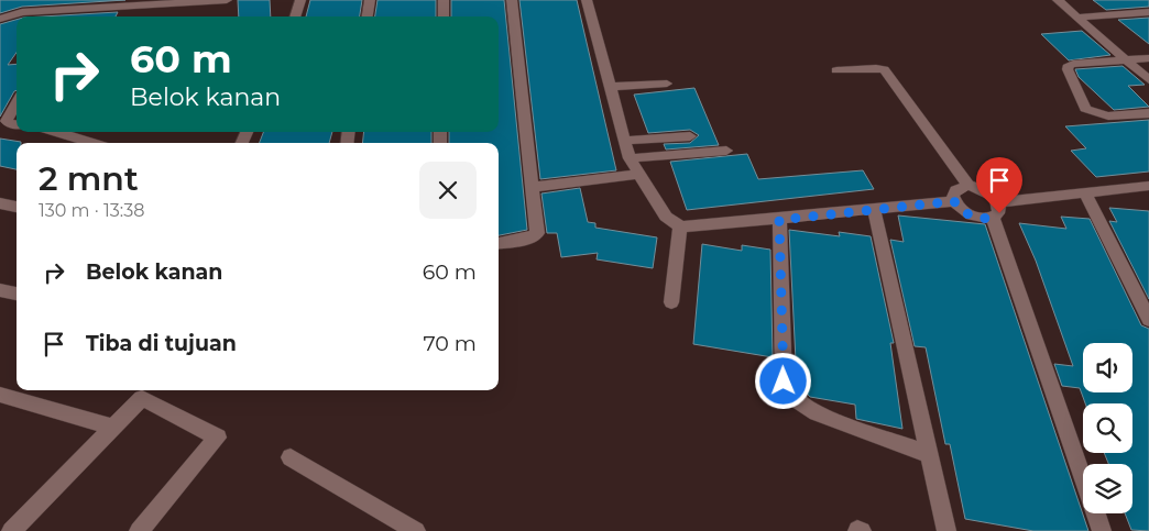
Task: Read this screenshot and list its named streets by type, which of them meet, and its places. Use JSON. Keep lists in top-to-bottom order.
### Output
{
  "page": {
    "turn": ["60 m", "Belok kanan"],
    "heading": ["2 mnt", "130 m · 13:38"],
    "list": [
      {
        "name": "Belok kanan",
        "value": "60 m"
      },
      {
        "name": "Tiba di tujuan",
        "value": "70 m"
      }
    ]
  }
}
